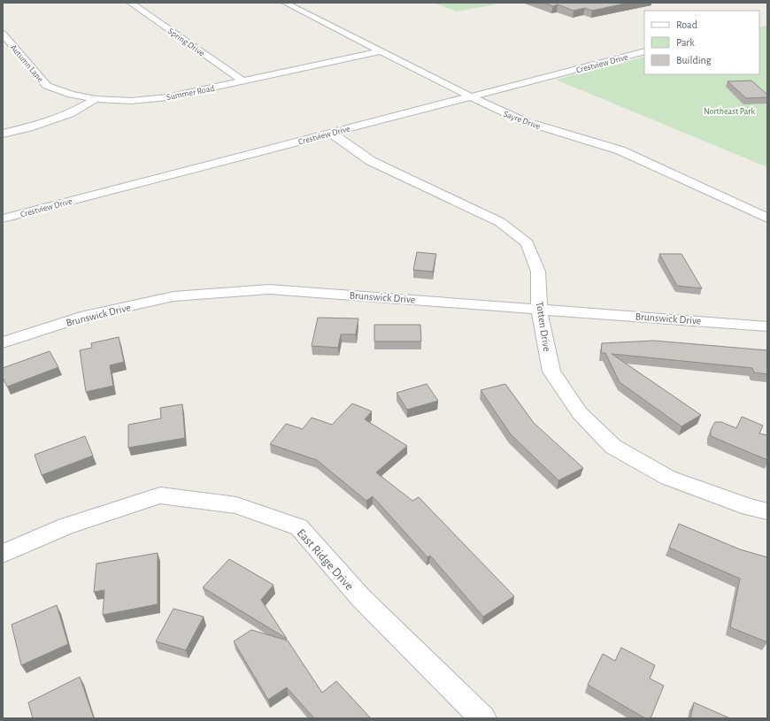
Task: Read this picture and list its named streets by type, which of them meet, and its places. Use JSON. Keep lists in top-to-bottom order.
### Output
{
  "streets": {
    "street": [
      "Spring Drive",
      "Autumn Lane",
      "Crestview Drive",
      "Summer Road",
      "Sayre Drive",
      "Brunswick Drive",
      "Totten Drive",
      "East Ridge Drive"
    ]
  },
  "crossings": [
    ["Spring Drive", "Summer Road"],
    ["Autumn Lane", "Summer Road"],
    ["Crestview Drive", "Sayre Drive"],
    ["Crestview Drive", "Totten Drive"],
    ["Summer Road", "Sayre Drive"],
    ["Brunswick Drive", "Totten Drive"]
  ],
  "parks": ["Northeast Park"],
  "legend": ["Road", "Park", "Building"]
}
